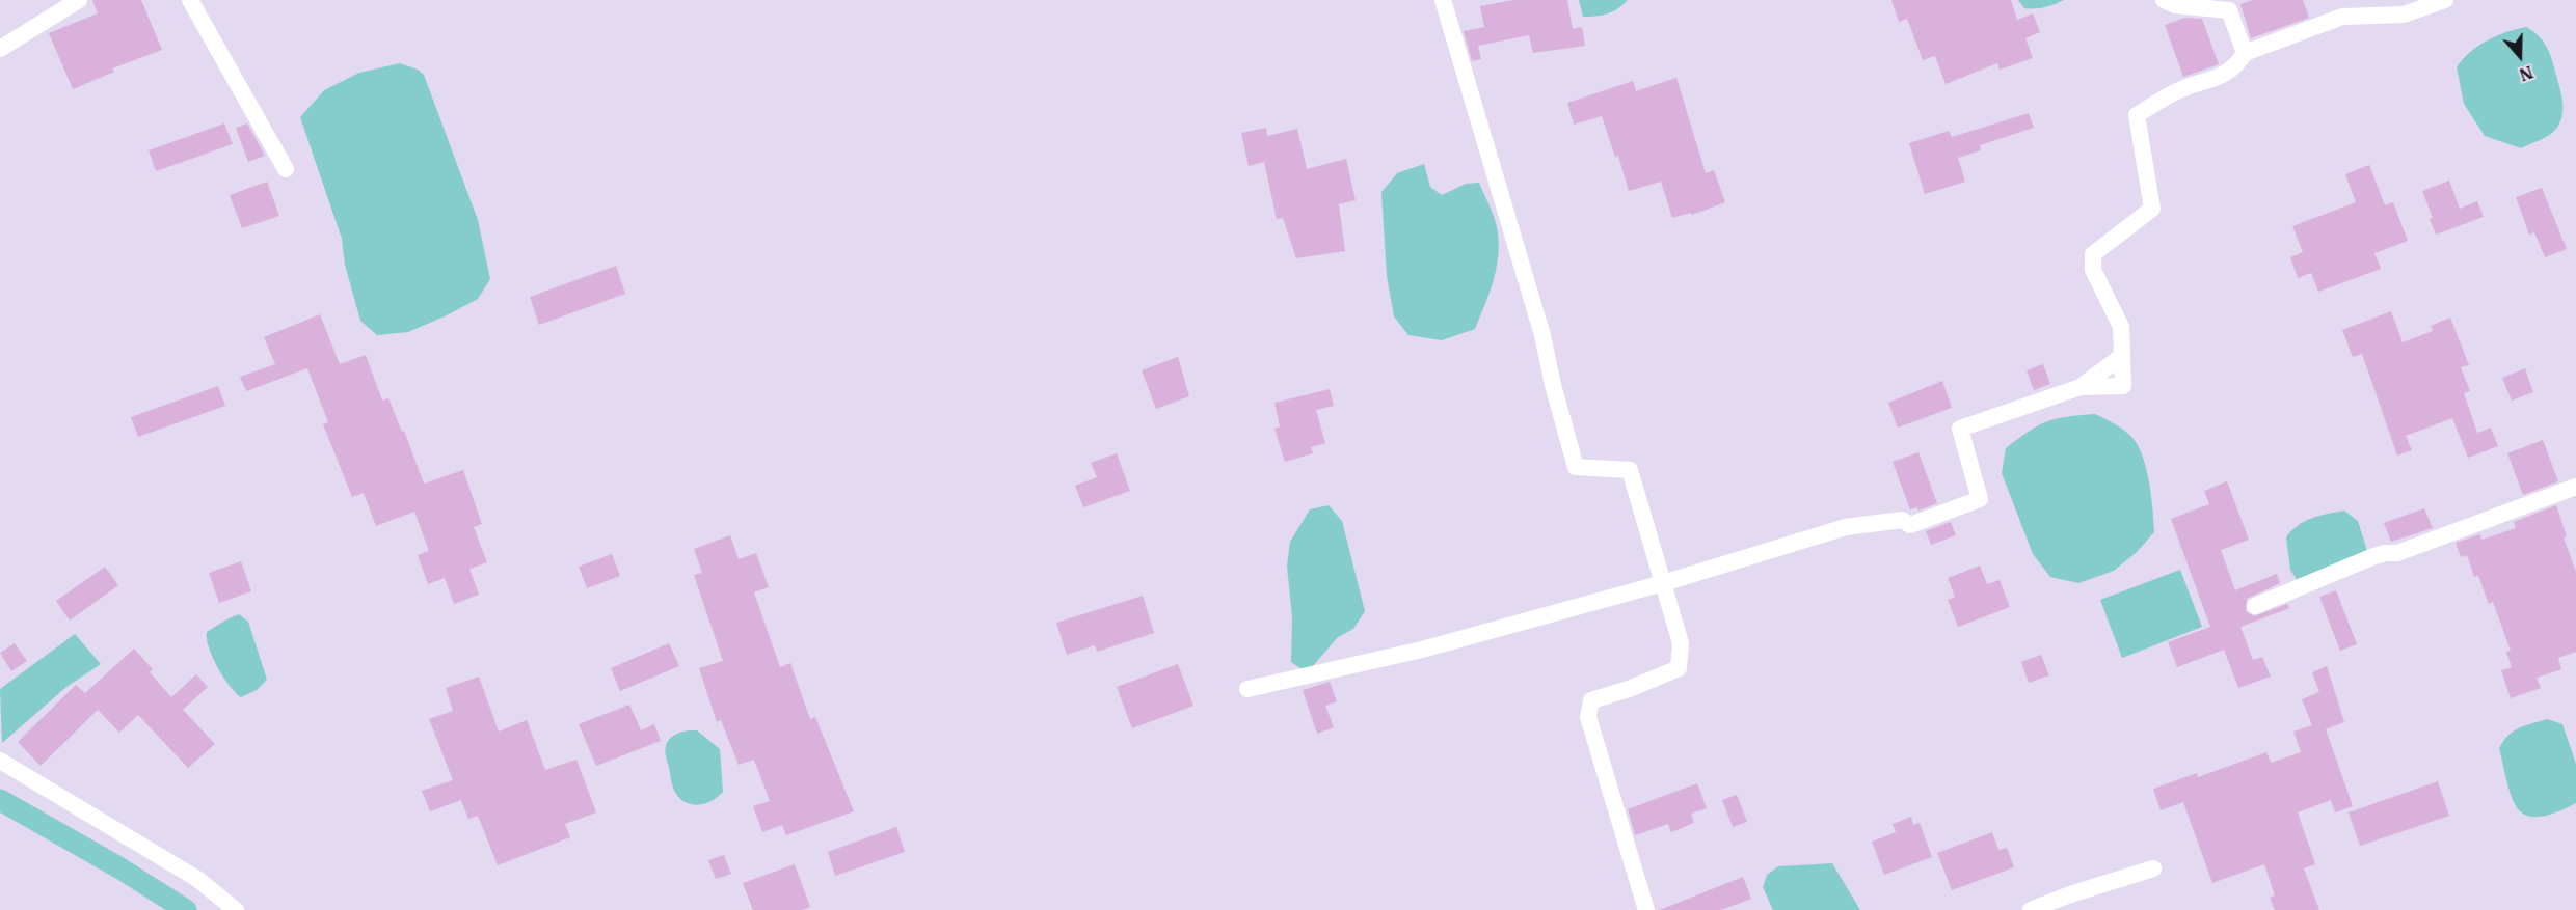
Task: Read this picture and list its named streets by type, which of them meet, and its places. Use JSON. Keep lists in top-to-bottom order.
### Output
{
  "north": "bottom"
}
